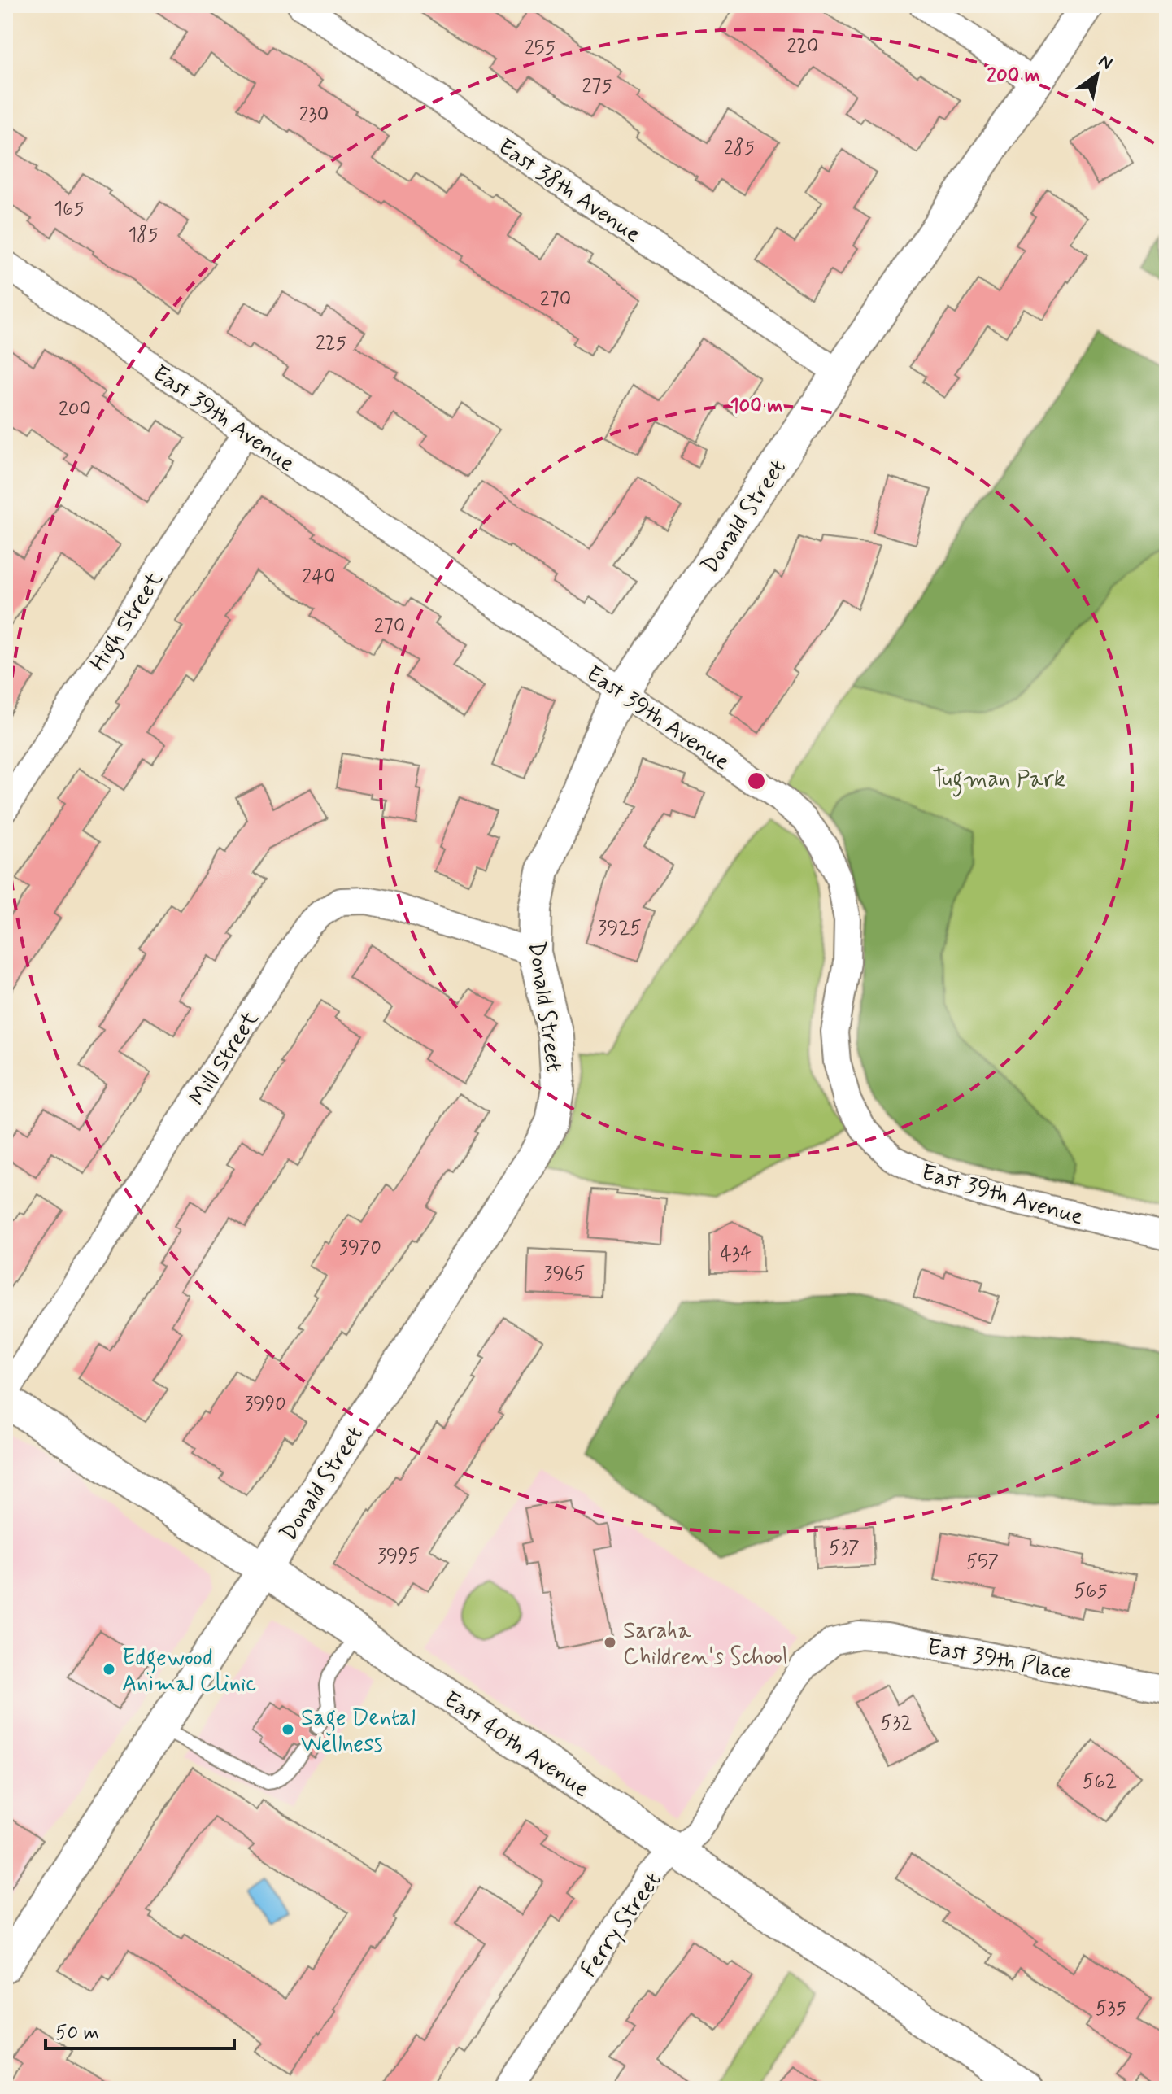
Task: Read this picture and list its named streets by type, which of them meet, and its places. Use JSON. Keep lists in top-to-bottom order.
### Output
{
  "streets": {
    "street": [
      "East 38th Avenue",
      "East 39th Avenue",
      "Donald Street",
      "High Street",
      "Mill Street",
      "East 39th Place",
      "East 40th Avenue",
      "Ferry Street"
    ]
  },
  "crossings": [
    ["East 38th Avenue", "Donald Street"],
    ["East 39th Avenue", "Donald Street"],
    ["East 39th Avenue", "High Street"],
    ["Donald Street", "Mill Street"],
    ["Donald Street", "East 40th Avenue"],
    ["East 39th Place", "Ferry Street"],
    ["East 40th Avenue", "Ferry Street"]
  ],
  "parks": ["Tugman Park"],
  "places": ["Saraha Children's School", "Edgewood Animal Clinic", "Sage Dental Wellness"],
  "house_numbers": [
    "220",
    "255",
    "275",
    "230",
    "285",
    "165",
    "185",
    "270",
    "225",
    "200",
    "240",
    "270",
    "3925",
    "3970",
    "434",
    "3965",
    "3990",
    "537",
    "3995",
    "557",
    "565",
    "532",
    "562",
    "535"
  ],
  "scale_bar": "50 m",
  "north": "top right",
  "rings": ["200 m", "100 m"]
}
